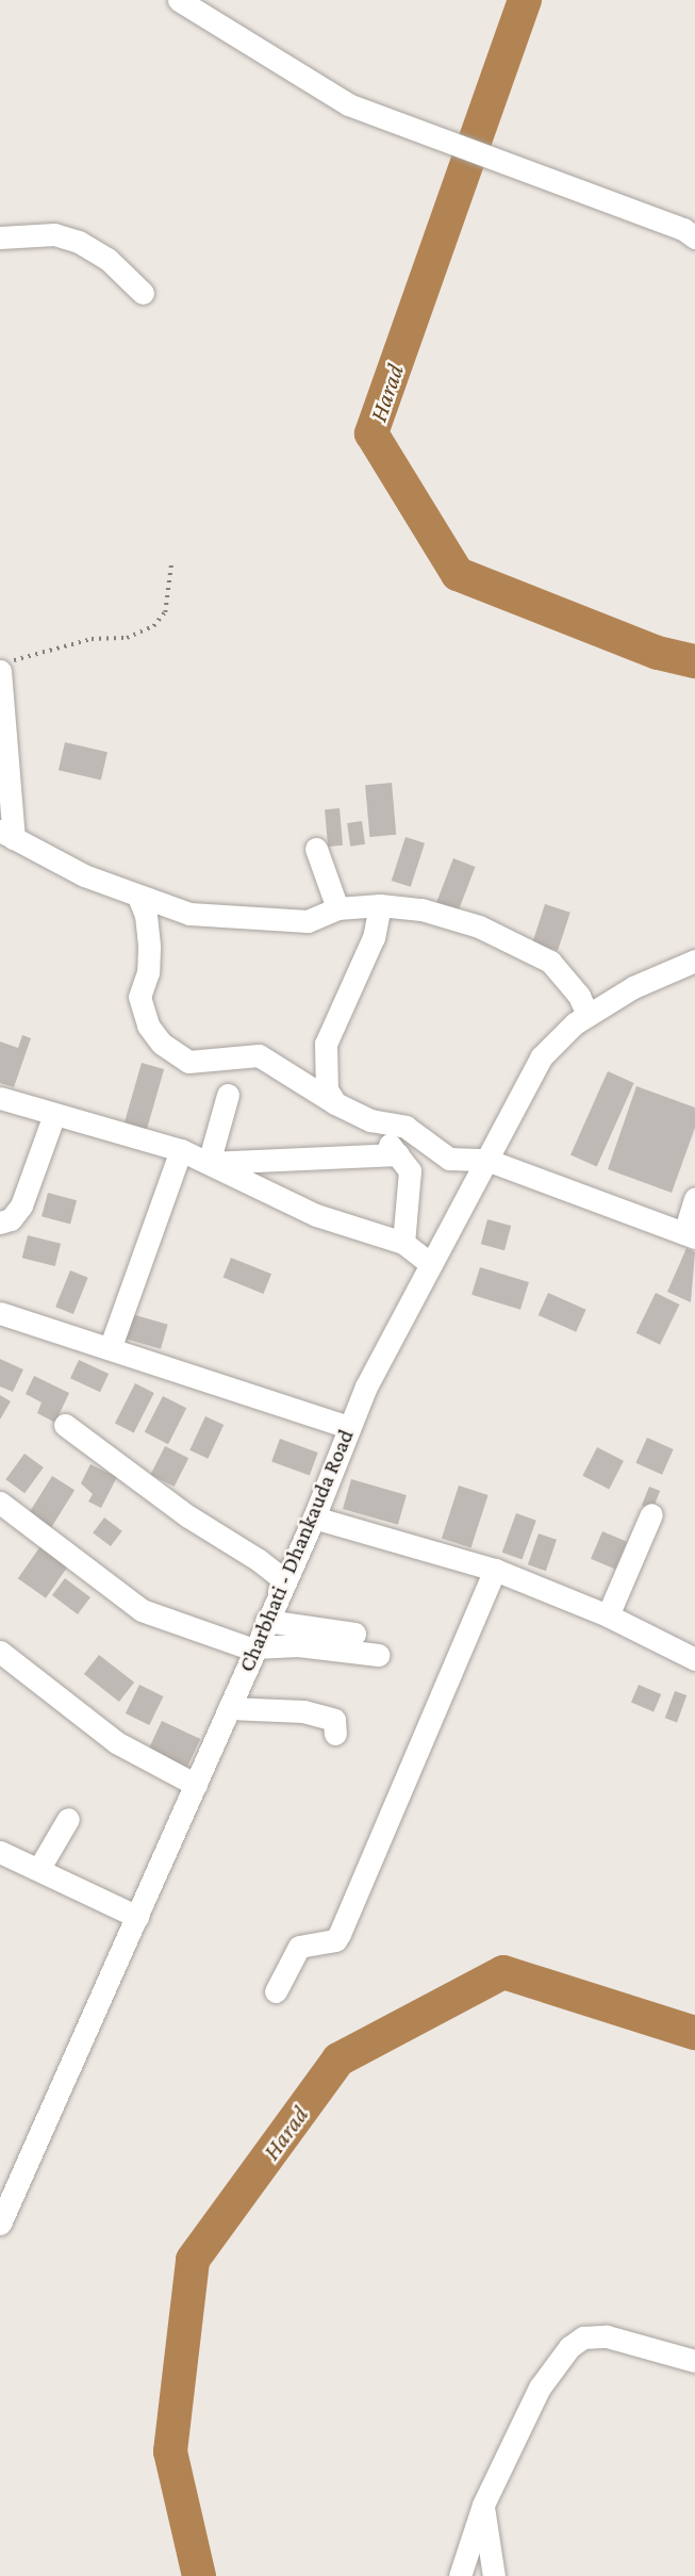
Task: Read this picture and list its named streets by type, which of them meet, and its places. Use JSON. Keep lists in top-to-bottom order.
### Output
{
  "streets": {
    "street": ["Charbhati - Dhankauda Road"]
  },
  "water": ["Harad"]
}
